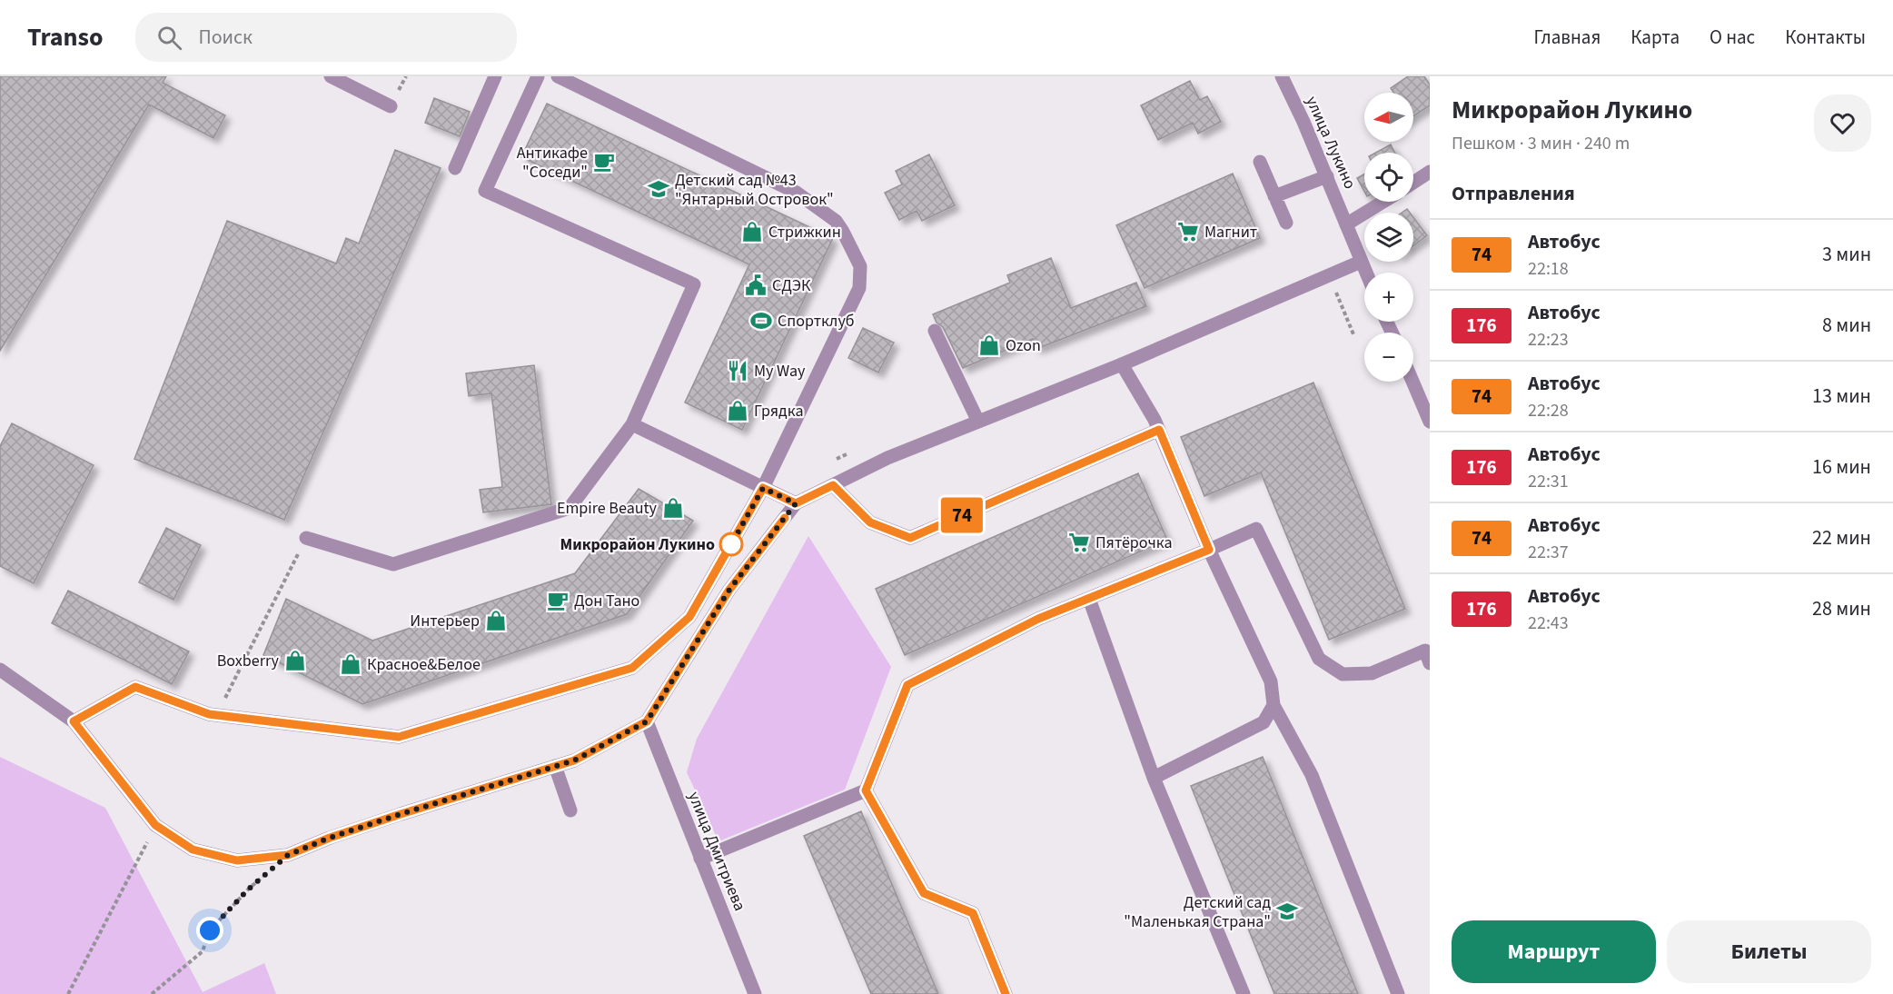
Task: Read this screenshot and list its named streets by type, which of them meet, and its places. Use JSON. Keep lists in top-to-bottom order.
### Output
{
  "streets": {
    "street": ["улица Лукино", "улица Дмитриева"]
  },
  "places": {
    "cafe": ["Антикафе \"Соседи\"", "Дон Тано"],
    "school or university": ["Детский сад №43 \"Янтарный Островок\"", "Детский сад \"Маленькая Страна\""],
    "shop": [
      "Стрижкин",
      "Ozon",
      "Грядка",
      "Empire Beauty",
      "Интерьер",
      "Boxberry",
      "Красное&Белое"
    ],
    "supermarket": ["Магнит", "Пятёрочка"],
    "public building": ["СДЭК"],
    "sports": ["Спортклуб"],
    "restaurant": ["My Way"],
    "other": ["Микрорайон Лукино"]
  },
  "lines": ["bus line 74"],
  "north": "left",
  "page": {
    "header": "Transo",
    "search": "Поиск",
    "nav": [
      "Главная",
      "Карта",
      "О нас",
      "Контакты"
    ],
    "on_map": "74",
    "heading": [
      ["Микрорайон Лукино", "Пешком · 3 мин · 240 m"],
      "Отправления"
    ],
    "map_buttons": ["+", "−"],
    "list": [
      {
        "mark": "74",
        "name": "Автобус",
        "note": "22:18",
        "value": "3 мин"
      },
      {
        "mark": "176",
        "name": "Автобус",
        "note": "22:23",
        "value": "8 мин"
      },
      {
        "mark": "74",
        "name": "Автобус",
        "note": "22:28",
        "value": "13 мин"
      },
      {
        "mark": "176",
        "name": "Автобус",
        "note": "22:31",
        "value": "16 мин"
      },
      {
        "mark": "74",
        "name": "Автобус",
        "note": "22:37",
        "value": "22 мин"
      },
      {
        "mark": "176",
        "name": "Автобус",
        "note": "22:43",
        "value": "28 мин"
      }
    ],
    "buttons": ["Маршрут", "Билеты"]
  }
}
